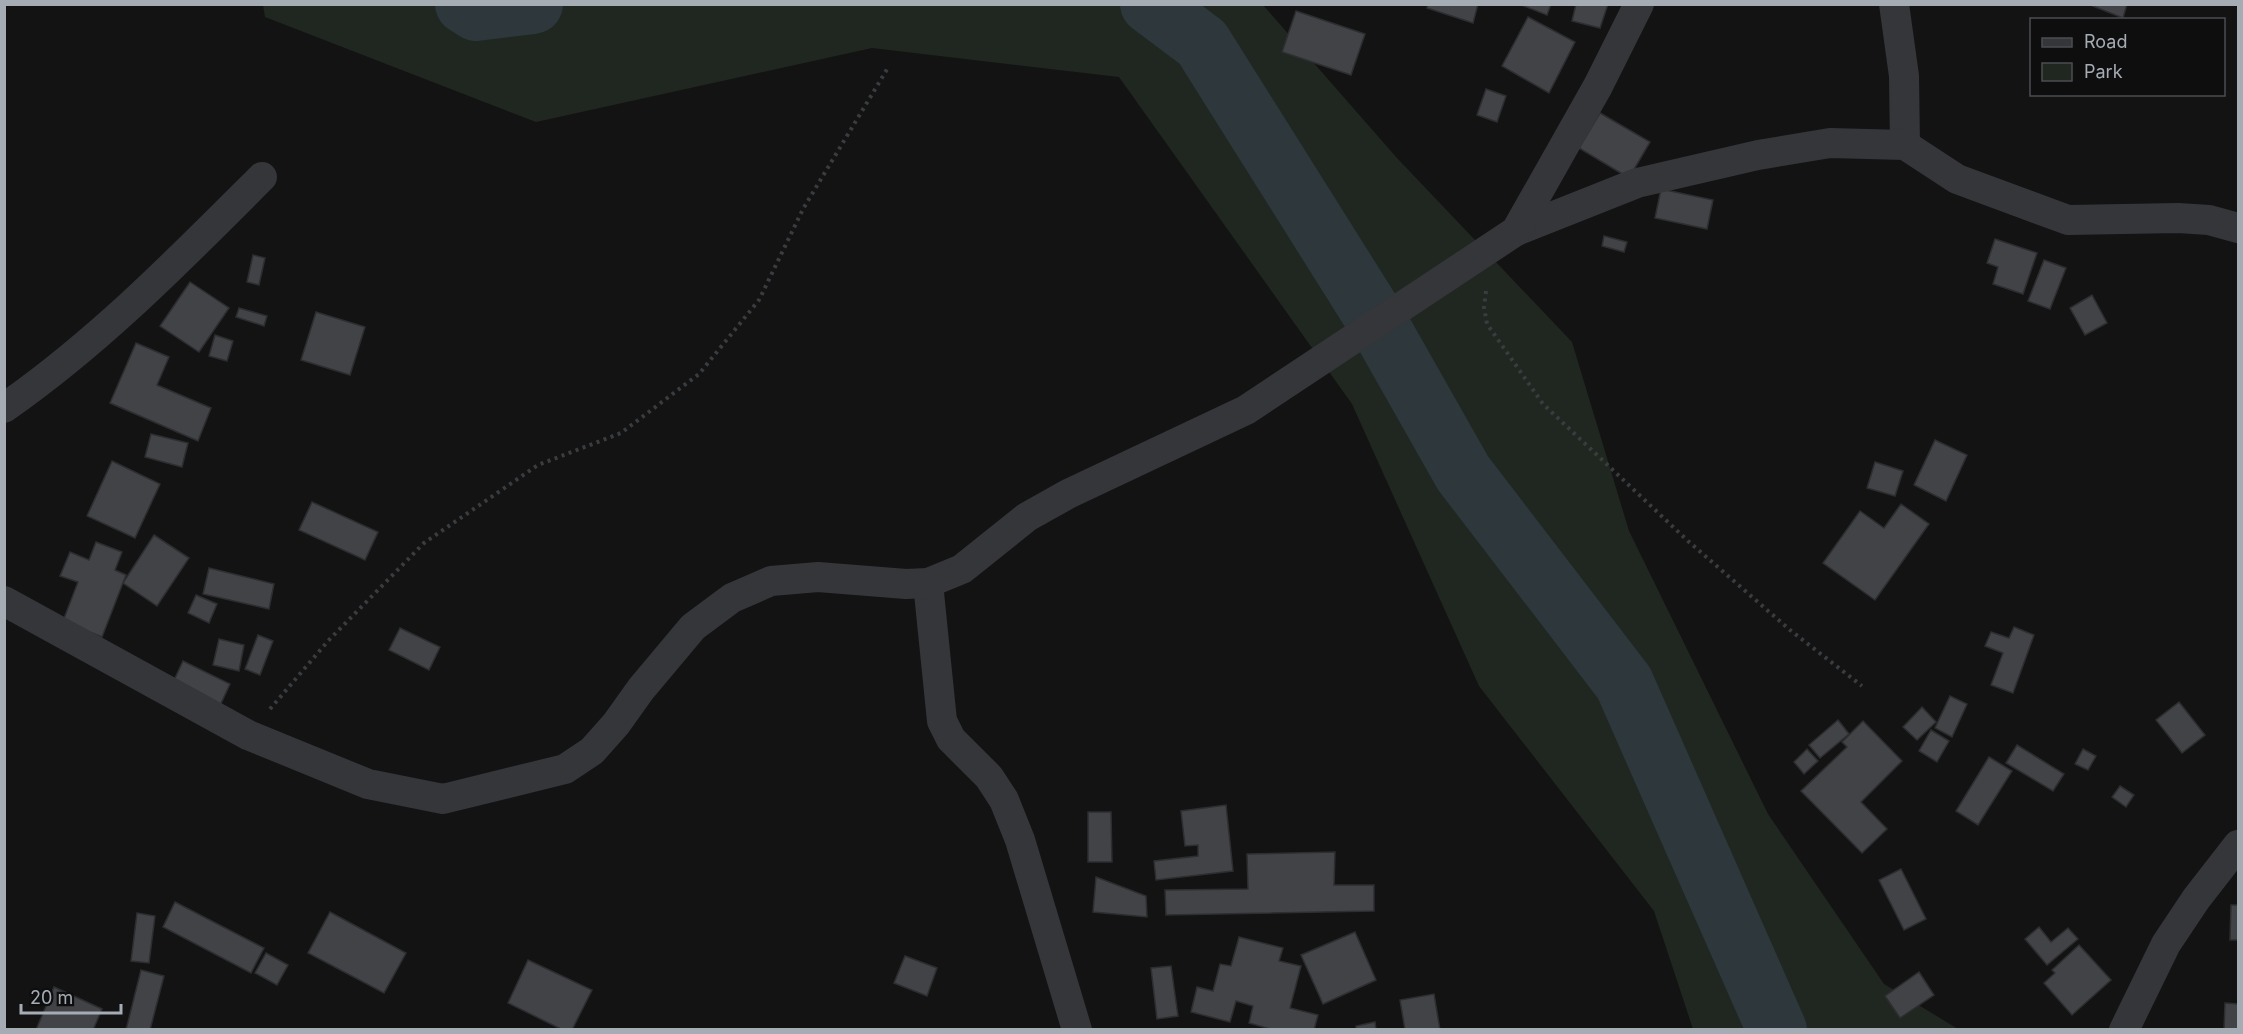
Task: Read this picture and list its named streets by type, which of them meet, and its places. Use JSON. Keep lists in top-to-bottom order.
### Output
{
  "legend": ["Road", "Park"],
  "scale_bar": "20 m"
}
